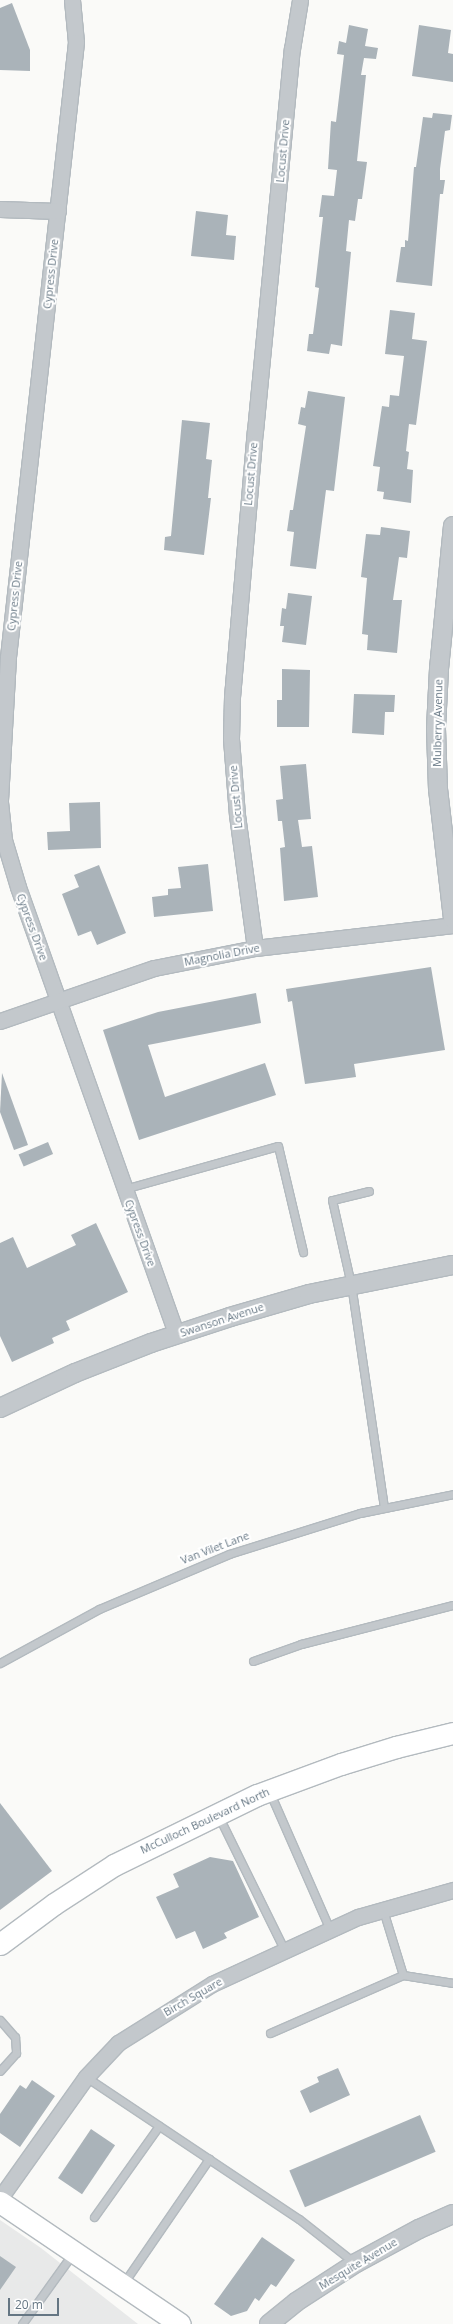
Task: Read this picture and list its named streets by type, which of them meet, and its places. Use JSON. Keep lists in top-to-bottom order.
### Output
{
  "streets": {
    "main road": ["McCulloch Boulevard North"],
    "street": [
      "Locust Drive",
      "Cypress Drive",
      "Mulberry Avenue",
      "Magnolia Drive",
      "Swanson Avenue",
      "Birch Square",
      "Mesquite Avenue"
    ],
    "lane": ["Van Vilet Lane"]
  },
  "crossings": [
    ["Locust Drive", "Magnolia Drive"],
    ["Cypress Drive", "Magnolia Drive"],
    ["Cypress Drive", "Swanson Avenue"]
  ],
  "scale_bar": "20 m"
}
